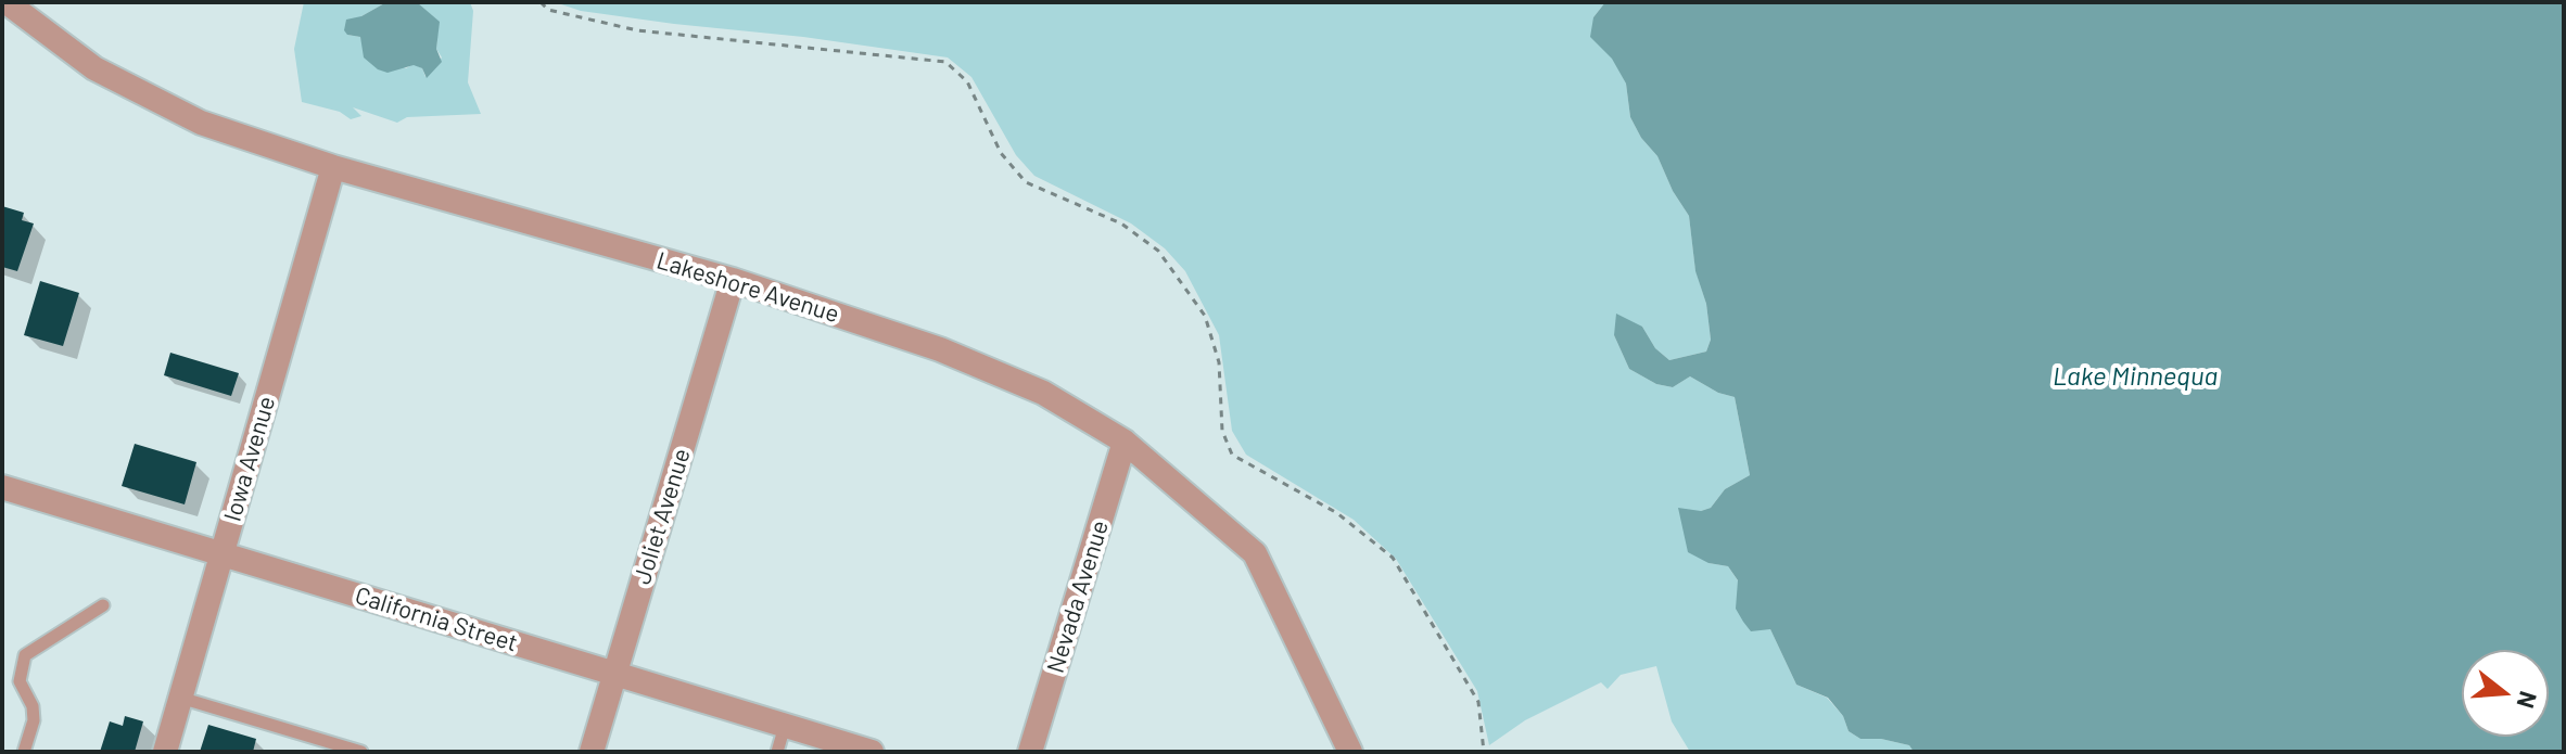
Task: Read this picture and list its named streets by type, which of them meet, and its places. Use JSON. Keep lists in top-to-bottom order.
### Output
{
  "streets": {
    "street": [
      "Lakeshore Avenue",
      "Iowa Avenue",
      "Joliet Avenue",
      "Nevada Avenue",
      "California Street"
    ]
  },
  "crossings": [
    ["Lakeshore Avenue", "Iowa Avenue"],
    ["Lakeshore Avenue", "Joliet Avenue"],
    ["Lakeshore Avenue", "Nevada Avenue"],
    ["Iowa Avenue", "California Street"],
    ["Joliet Avenue", "California Street"]
  ],
  "water": ["Lake Minnequa"],
  "north": "right"
}
